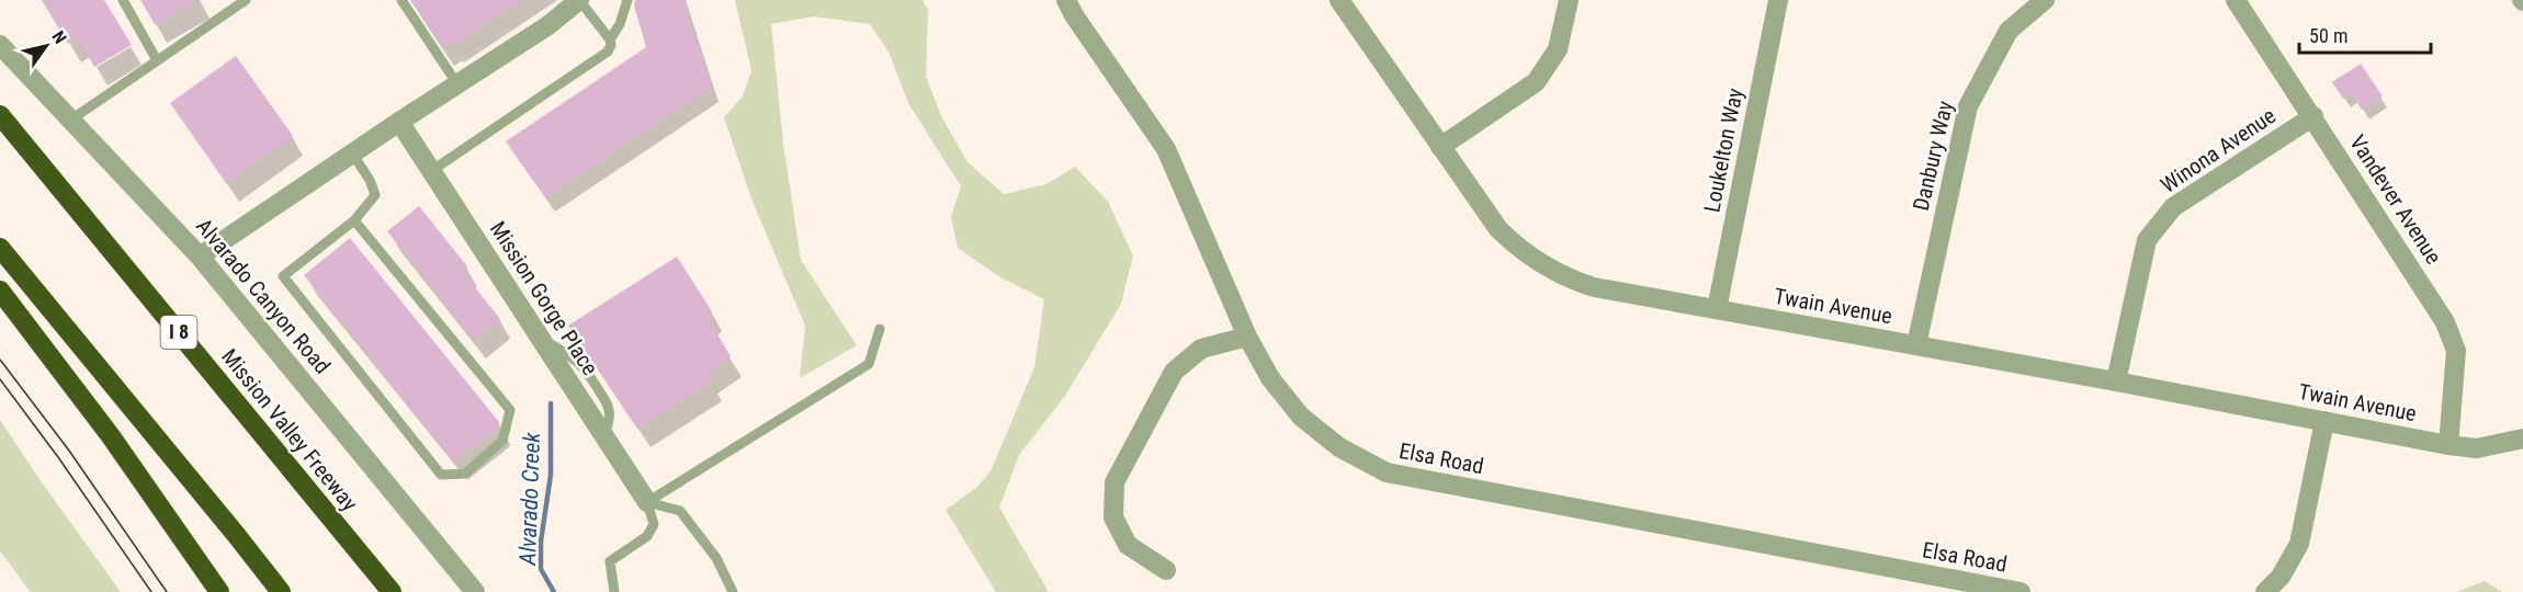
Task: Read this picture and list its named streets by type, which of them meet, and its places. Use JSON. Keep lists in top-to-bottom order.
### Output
{
  "streets": {
    "highway": ["I 8", "Mission Valley Freeway"],
    "street": [
      "Loukelton Way",
      "Winona Avenue",
      "Danbury Way",
      "Vandever Avenue",
      "Alvarado Canyon Road",
      "Mission Gorge Place",
      "Twain Avenue",
      "Elsa Road"
    ]
  },
  "crossings": [
    ["Loukelton Way", "Twain Avenue"],
    ["Winona Avenue", "Vandever Avenue"],
    ["Winona Avenue", "Twain Avenue"],
    ["Danbury Way", "Twain Avenue"],
    ["Vandever Avenue", "Twain Avenue"]
  ],
  "water": ["Alvarado Creek"],
  "scale_bar": "50 m",
  "north": "top right"
}
